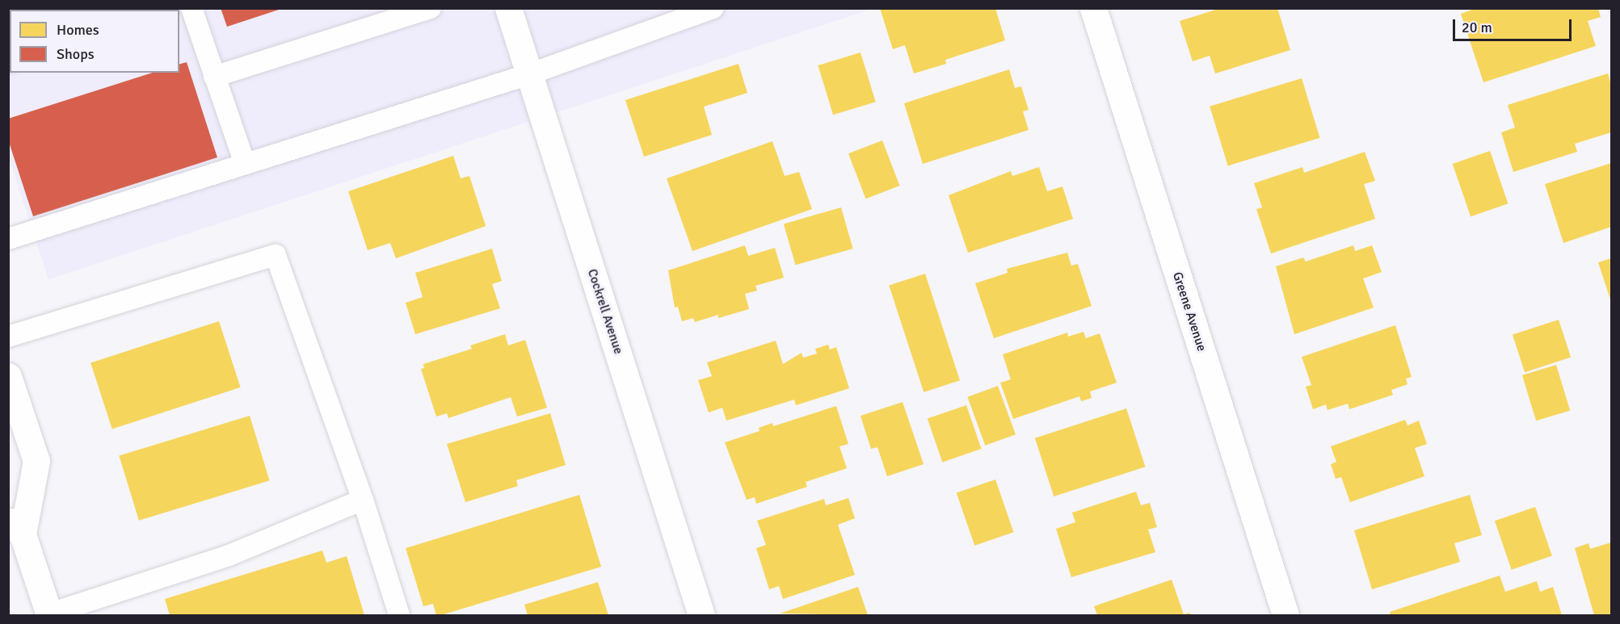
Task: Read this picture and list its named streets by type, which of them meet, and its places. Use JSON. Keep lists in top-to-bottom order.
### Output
{
  "streets": {
    "street": ["Cockrell Avenue", "Greene Avenue"]
  },
  "legend": ["Homes", "Shops"],
  "scale_bar": "20 m"
}
